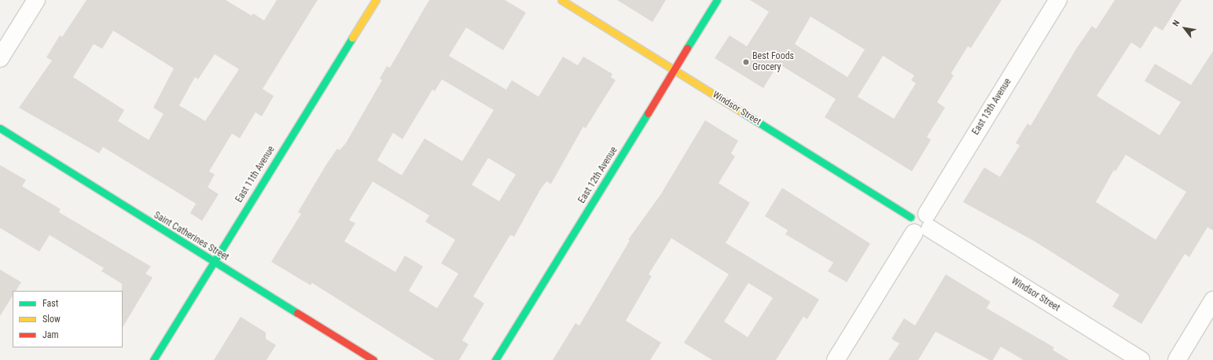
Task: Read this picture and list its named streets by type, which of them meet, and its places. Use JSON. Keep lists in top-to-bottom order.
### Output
{
  "streets": {
    "street": [
      "East 13th Avenue",
      "Windsor Street",
      "East 11th Avenue",
      "East 12th Avenue",
      "Saint Catherines Street"
    ]
  },
  "crossings": [
    ["East 13th Avenue", "Windsor Street"],
    ["Windsor Street", "East 12th Avenue"],
    ["East 11th Avenue", "Saint Catherines Street"]
  ],
  "places": ["Best Foods Grocery"],
  "legend": ["Fast", "Slow", "Jam"],
  "north": "top left"
}
